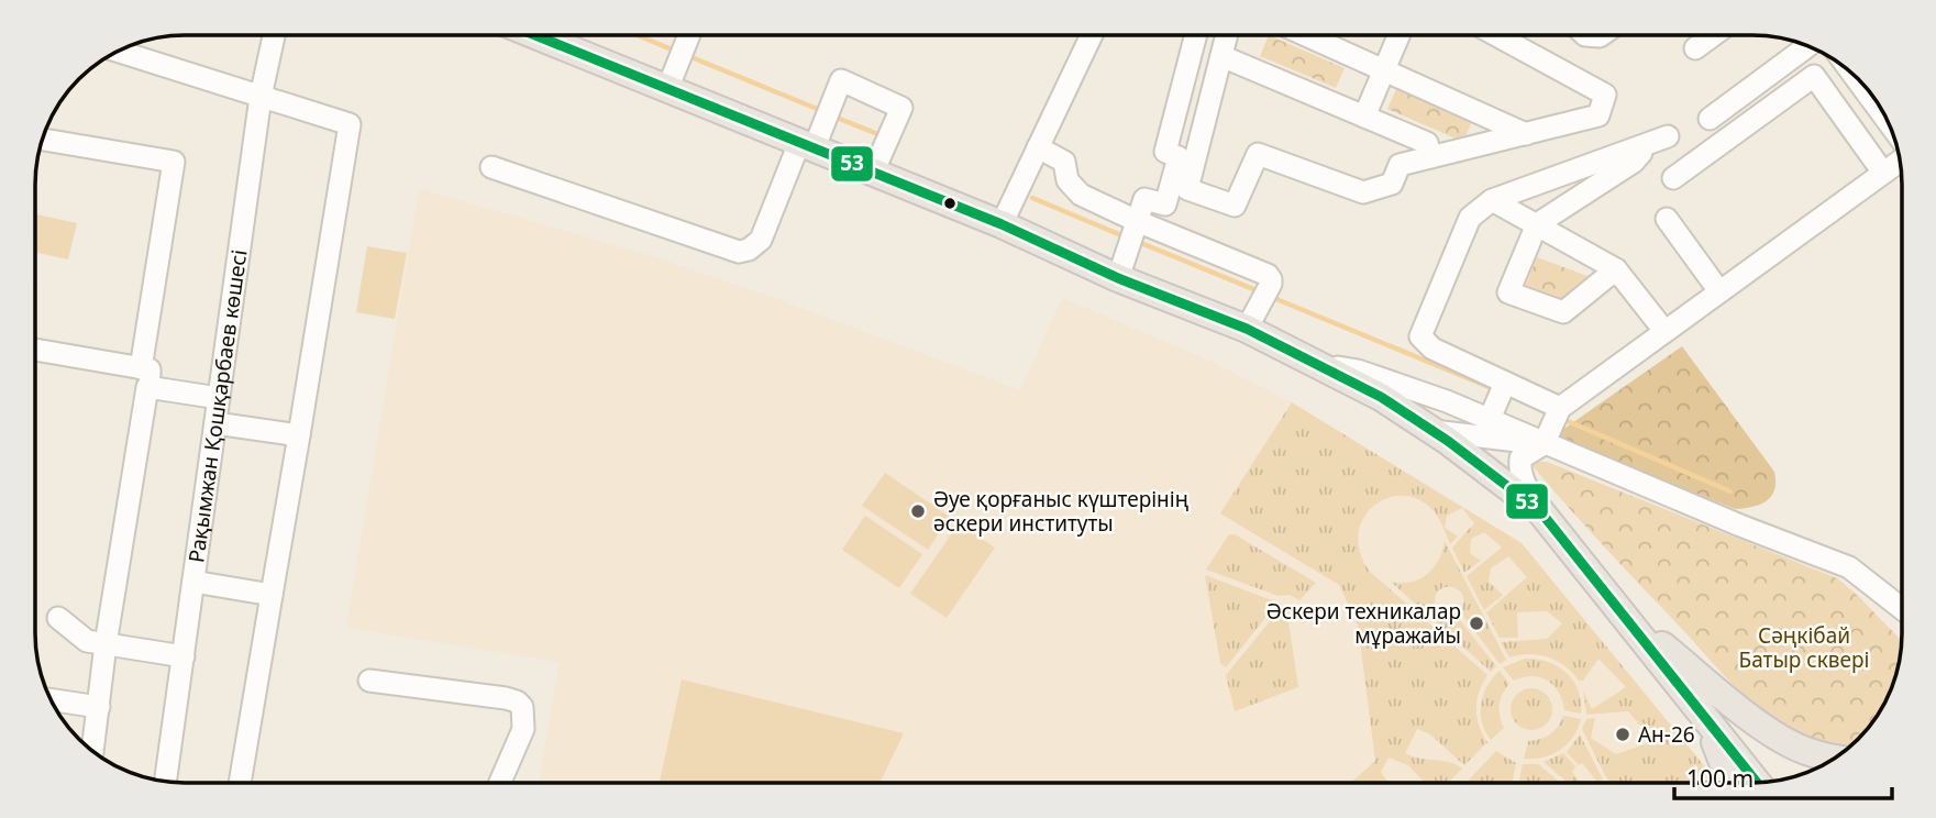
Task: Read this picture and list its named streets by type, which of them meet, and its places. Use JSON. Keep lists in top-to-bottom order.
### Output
{
  "streets": {
    "street": ["Рақымжан Қошқарбаев көшесі"]
  },
  "parks": ["Сәңкібай Батыр сквері"],
  "places": ["Әуе қорғаныс күштерінің әскери институты", "Әскери техникалар мұражайы", "Ан-26"],
  "lines": ["transit line 53"],
  "scale_bar": "100 m"
}
